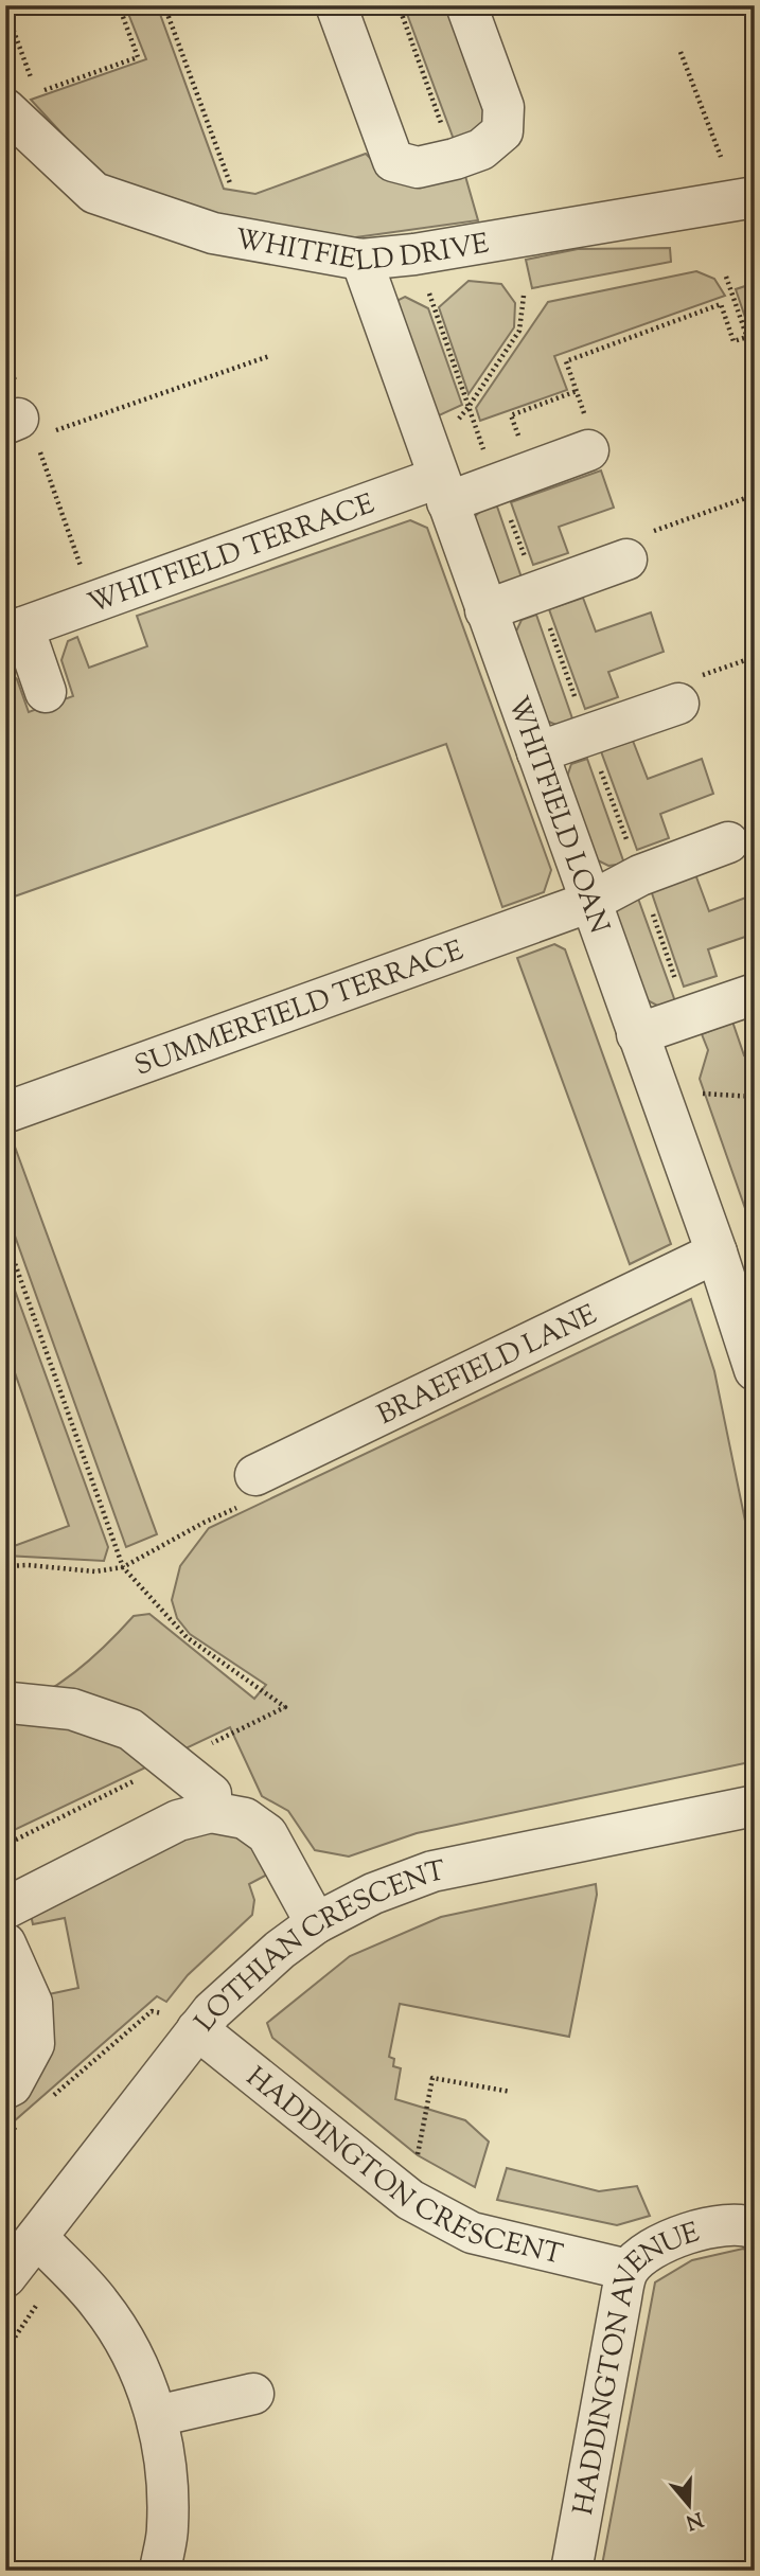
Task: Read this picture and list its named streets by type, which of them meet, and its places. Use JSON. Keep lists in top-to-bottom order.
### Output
{
  "streets": {
    "street": [
      "WHITFIELD DRIVE",
      "WHITFIELD TERRACE",
      "WHITFIELD LOAN",
      "SUMMERFIELD TERRACE",
      "BRAEFIELD LANE",
      "LOTHIAN CRESCENT",
      "HADDINGTON CRESCENT",
      "HADDINGTON AVENUE"
    ]
  },
  "crossings": [
    ["WHITFIELD DRIVE", "WHITFIELD LOAN"],
    ["WHITFIELD TERRACE", "WHITFIELD LOAN"],
    ["WHITFIELD LOAN", "SUMMERFIELD TERRACE"],
    ["WHITFIELD LOAN", "BRAEFIELD LANE"],
    ["LOTHIAN CRESCENT", "HADDINGTON CRESCENT"],
    ["HADDINGTON CRESCENT", "HADDINGTON AVENUE"]
  ],
  "north": "bottom"
}
